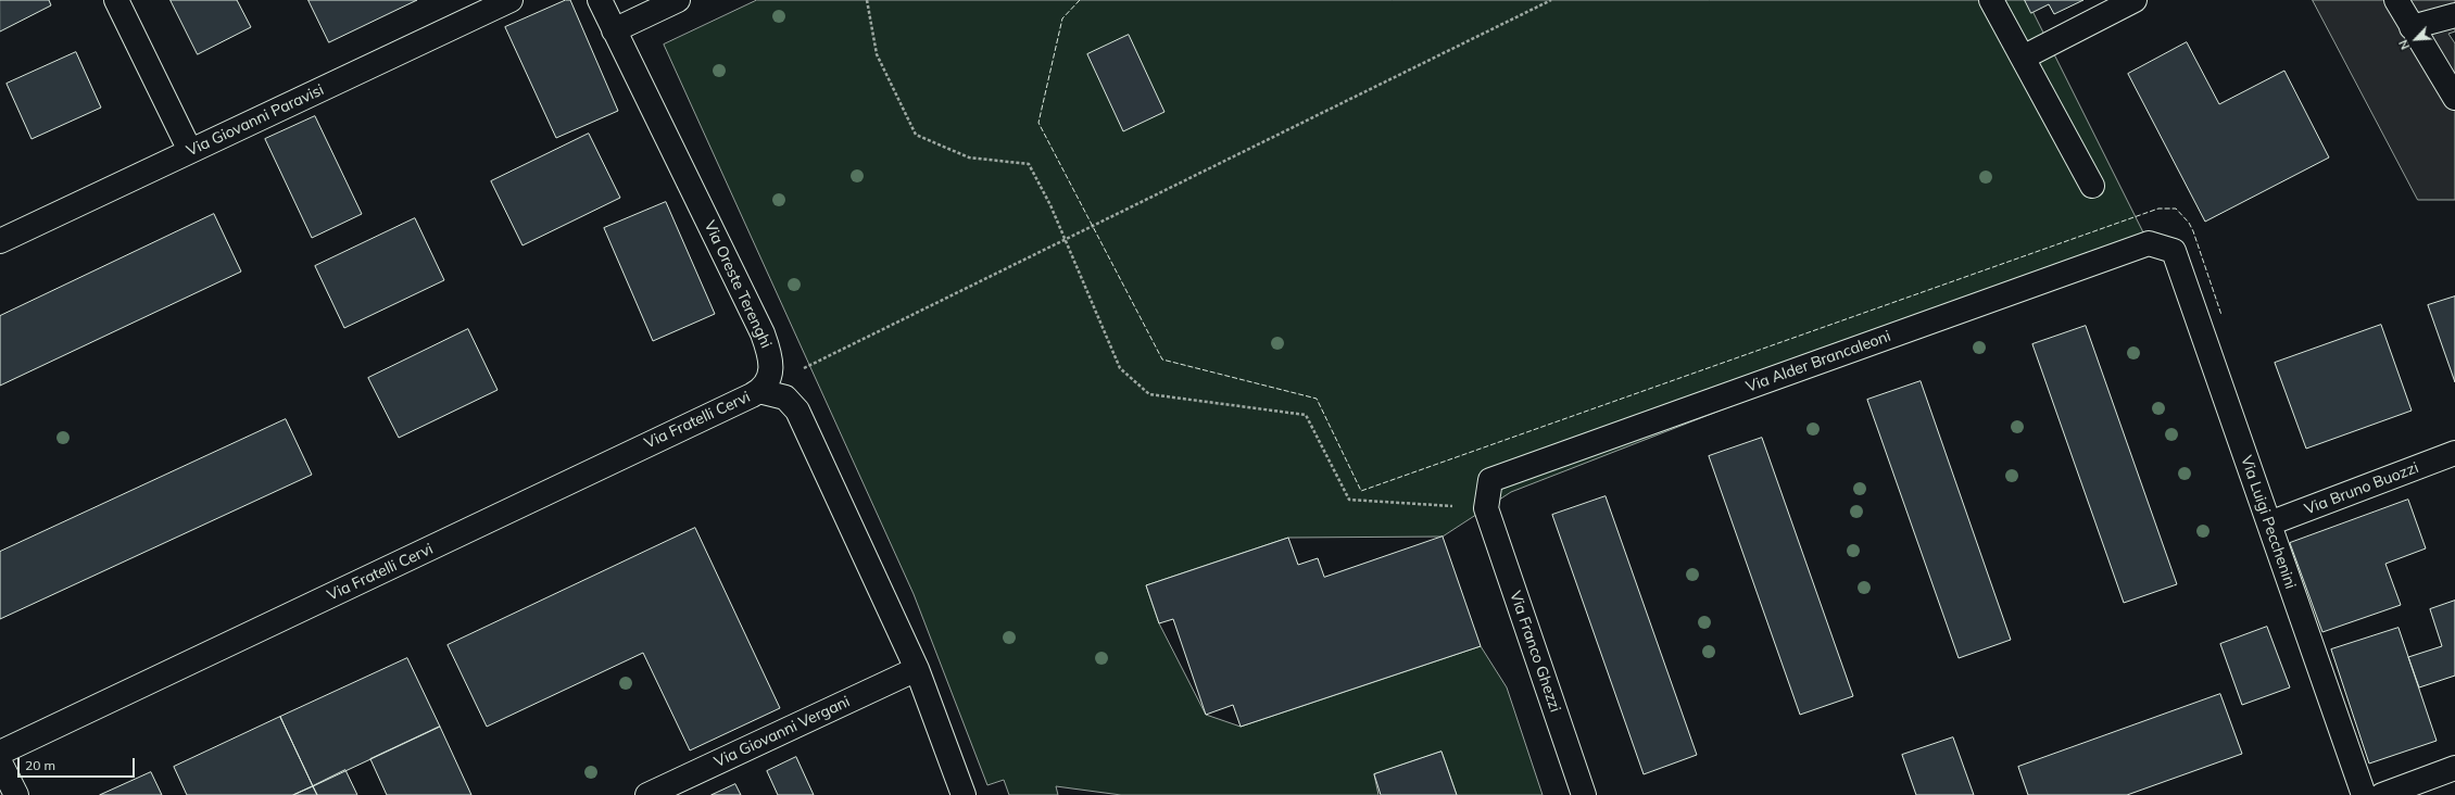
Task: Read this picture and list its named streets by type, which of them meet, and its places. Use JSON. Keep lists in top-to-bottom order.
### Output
{
  "streets": {
    "street": [
      "Via Giovanni Paravisi",
      "Via Oreste Terenghi",
      "Via Alder Brancaleoni",
      "Via Fratelli Cervi",
      "Via Bruno Buozzi",
      "Via Luigi Pecchenini",
      "Via Franco Ghezzi",
      "Via Giovanni Vergani"
    ]
  },
  "crossings": [
    ["Via Oreste Terenghi", "Via Fratelli Cervi"],
    ["Via Alder Brancaleoni", "Via Luigi Pecchenini"],
    ["Via Alder Brancaleoni", "Via Franco Ghezzi"],
    ["Via Bruno Buozzi", "Via Luigi Pecchenini"]
  ],
  "scale_bar": "20 m",
  "north": "bottom left"
}
